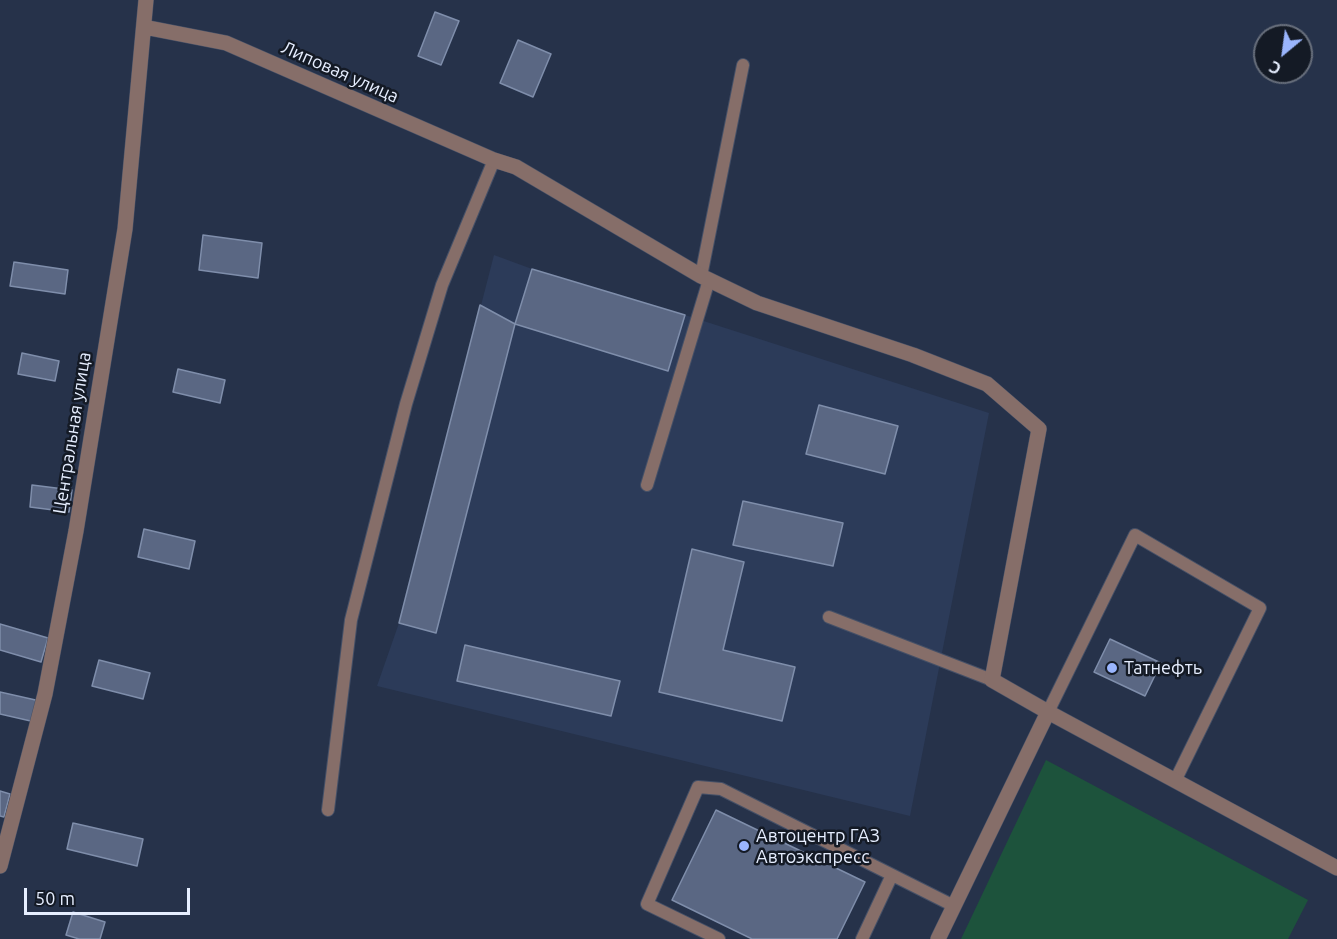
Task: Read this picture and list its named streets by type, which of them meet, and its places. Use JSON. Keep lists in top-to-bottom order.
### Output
{
  "streets": {
    "street": ["Липовая улица", "Центральная улица"]
  },
  "crossings": [
    ["Липовая улица", "Центральная улица"]
  ],
  "places": ["Татнефть", "Автоцентр ГАЗ Автоэкспресс"],
  "scale_bar": "50 m",
  "north": "bottom left"
}
